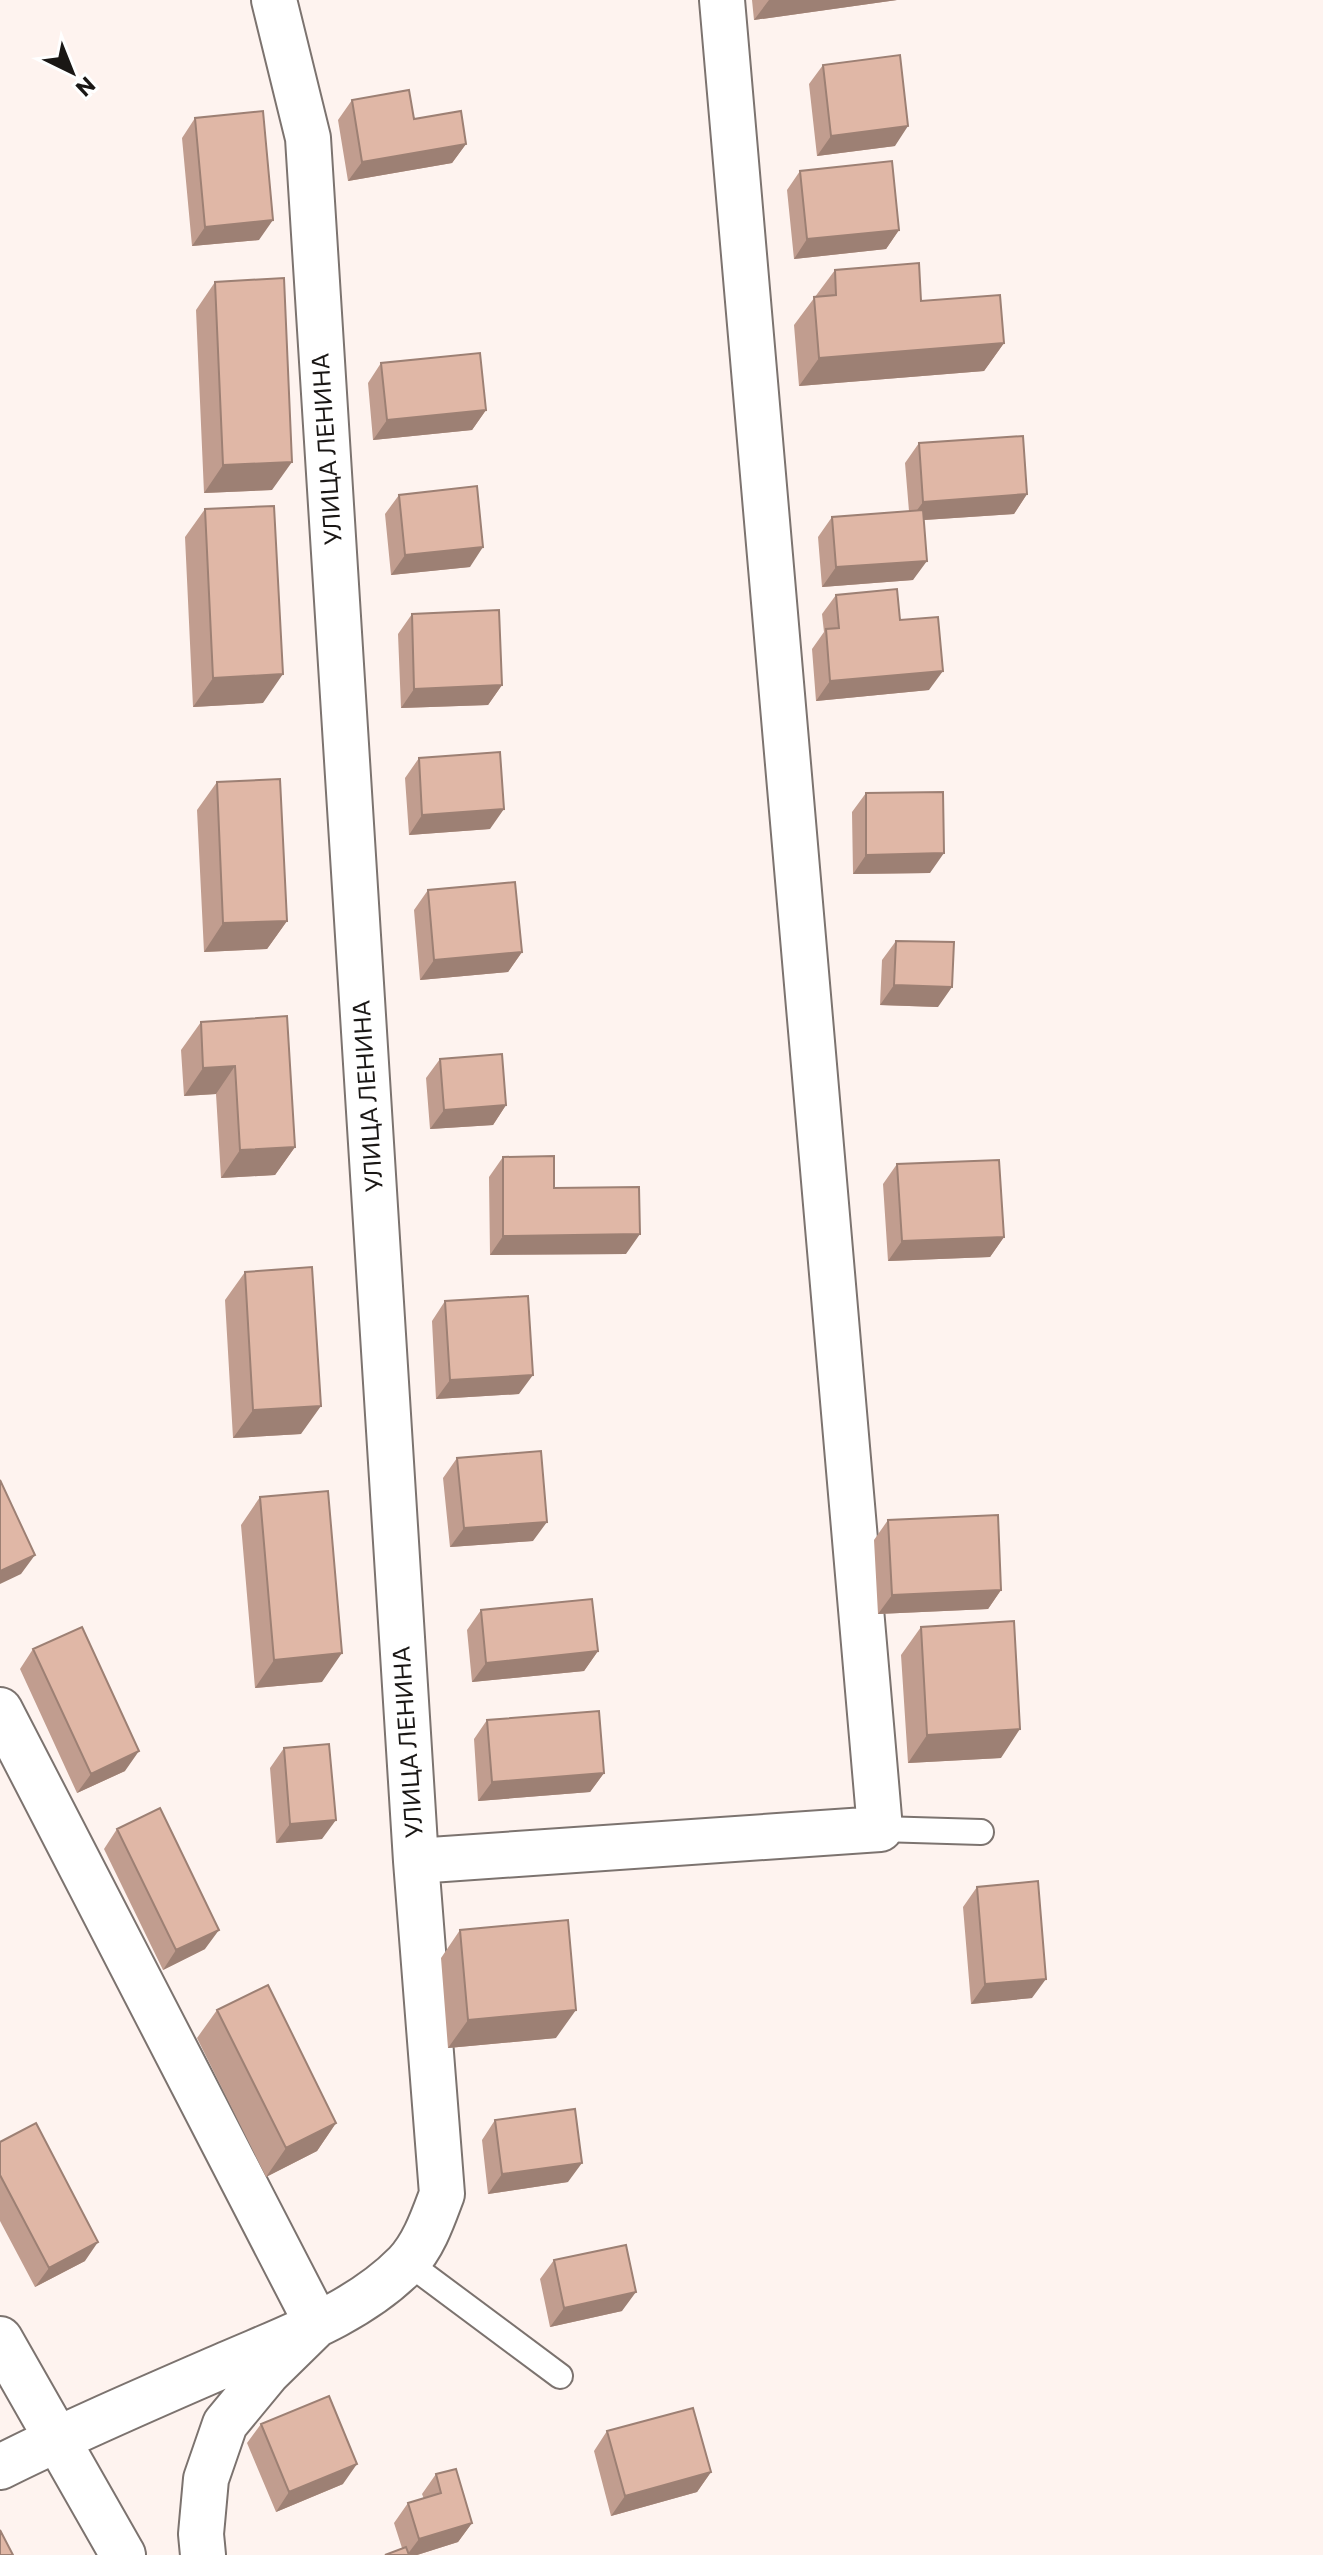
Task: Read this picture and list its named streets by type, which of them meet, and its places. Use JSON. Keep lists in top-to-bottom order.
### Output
{
  "streets": {
    "street": ["УЛИЦА ЛЕНИНА"]
  },
  "north": "bottom right"
}
